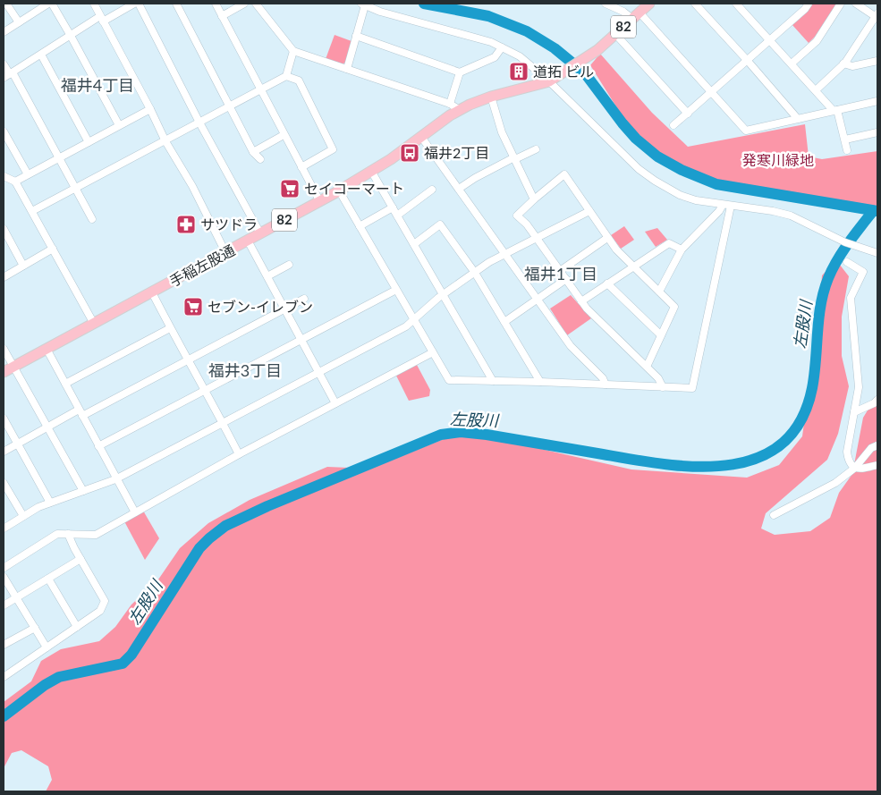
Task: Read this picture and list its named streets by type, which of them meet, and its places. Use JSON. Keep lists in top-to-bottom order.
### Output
{
  "streets": {
    "main road": ["82", "手稲左股通"]
  },
  "crossings": [
    ["82", "手稲左股通"]
  ],
  "districts": ["福井4丁目", "福井1丁目", "福井3丁目"],
  "water": ["左股川"],
  "parks": ["発寒川緑地"],
  "places": {
    "building": ["道拓 ビル"],
    "bus stop": ["福井2丁目"],
    "supermarket": ["セイコーマート", "セブン-イレブン"],
    "pharmacy": ["サツドラ"]
  }
}
